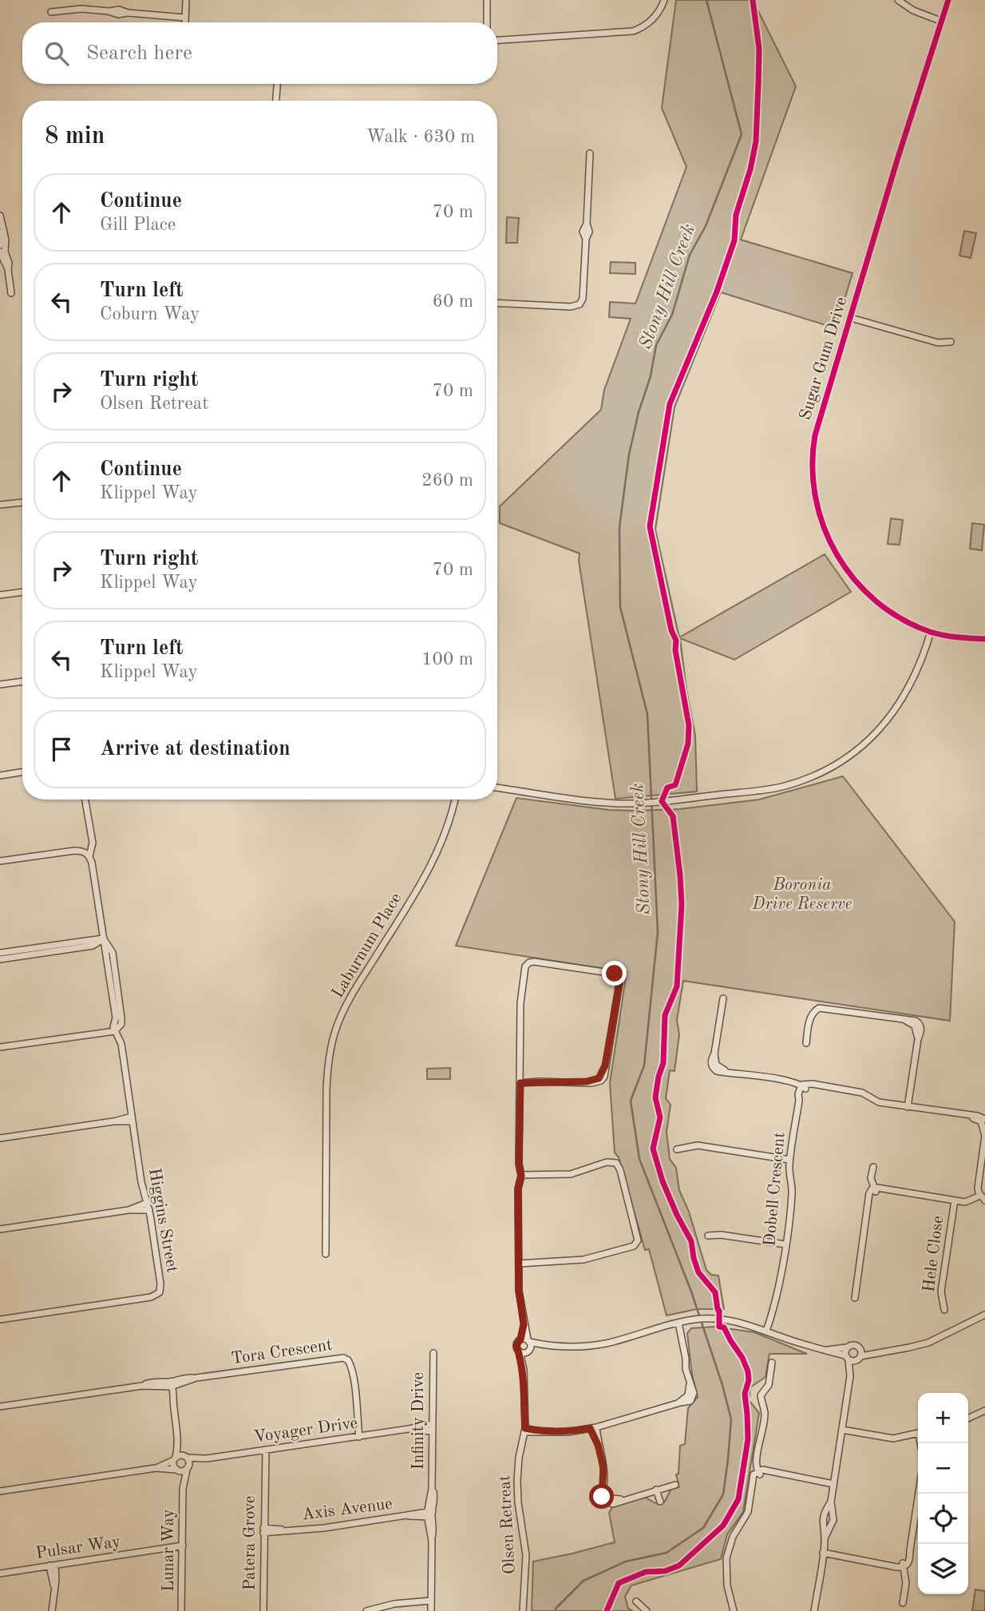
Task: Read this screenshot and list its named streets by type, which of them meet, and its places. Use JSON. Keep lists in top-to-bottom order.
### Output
{
  "streets": {
    "street": [
      "Sugar Gum Drive",
      "Laburnum Place",
      "Dobell Crescent",
      "Higgins Street",
      "Hele Close",
      "Tora Crescent",
      "Infinity Drive",
      "Voyager Drive",
      "Axis Avenue",
      "Olsen Retreat",
      "Patera Grove",
      "Pulsar Way",
      "Lunar Way"
    ]
  },
  "crossings": [
    ["Tora Crescent", "Voyager Drive"],
    ["Infinity Drive", "Voyager Drive"],
    ["Infinity Drive", "Axis Avenue"],
    ["Voyager Drive", "Patera Grove"],
    ["Voyager Drive", "Lunar Way"],
    ["Axis Avenue", "Patera Grove"],
    ["Pulsar Way", "Lunar Way"]
  ],
  "water": ["Stony Hill Creek"],
  "parks": ["Boronia Drive Reserve"],
  "page": {
    "search": "Search here",
    "heading": ["8 min", "Walk · 630 m"],
    "list": [
      ["Continue", "Gill Place", "70 m"],
      ["Turn left", "Coburn Way", "60 m"],
      ["Turn right", "Olsen Retreat", "70 m"],
      ["Continue", "Klippel Way", "260 m"],
      ["Turn right", "Klippel Way", "70 m"],
      ["Turn left", "Klippel Way", "100 m"],
      "Arrive at destination"
    ],
    "map_buttons": ["+", "−"]
  }
}
